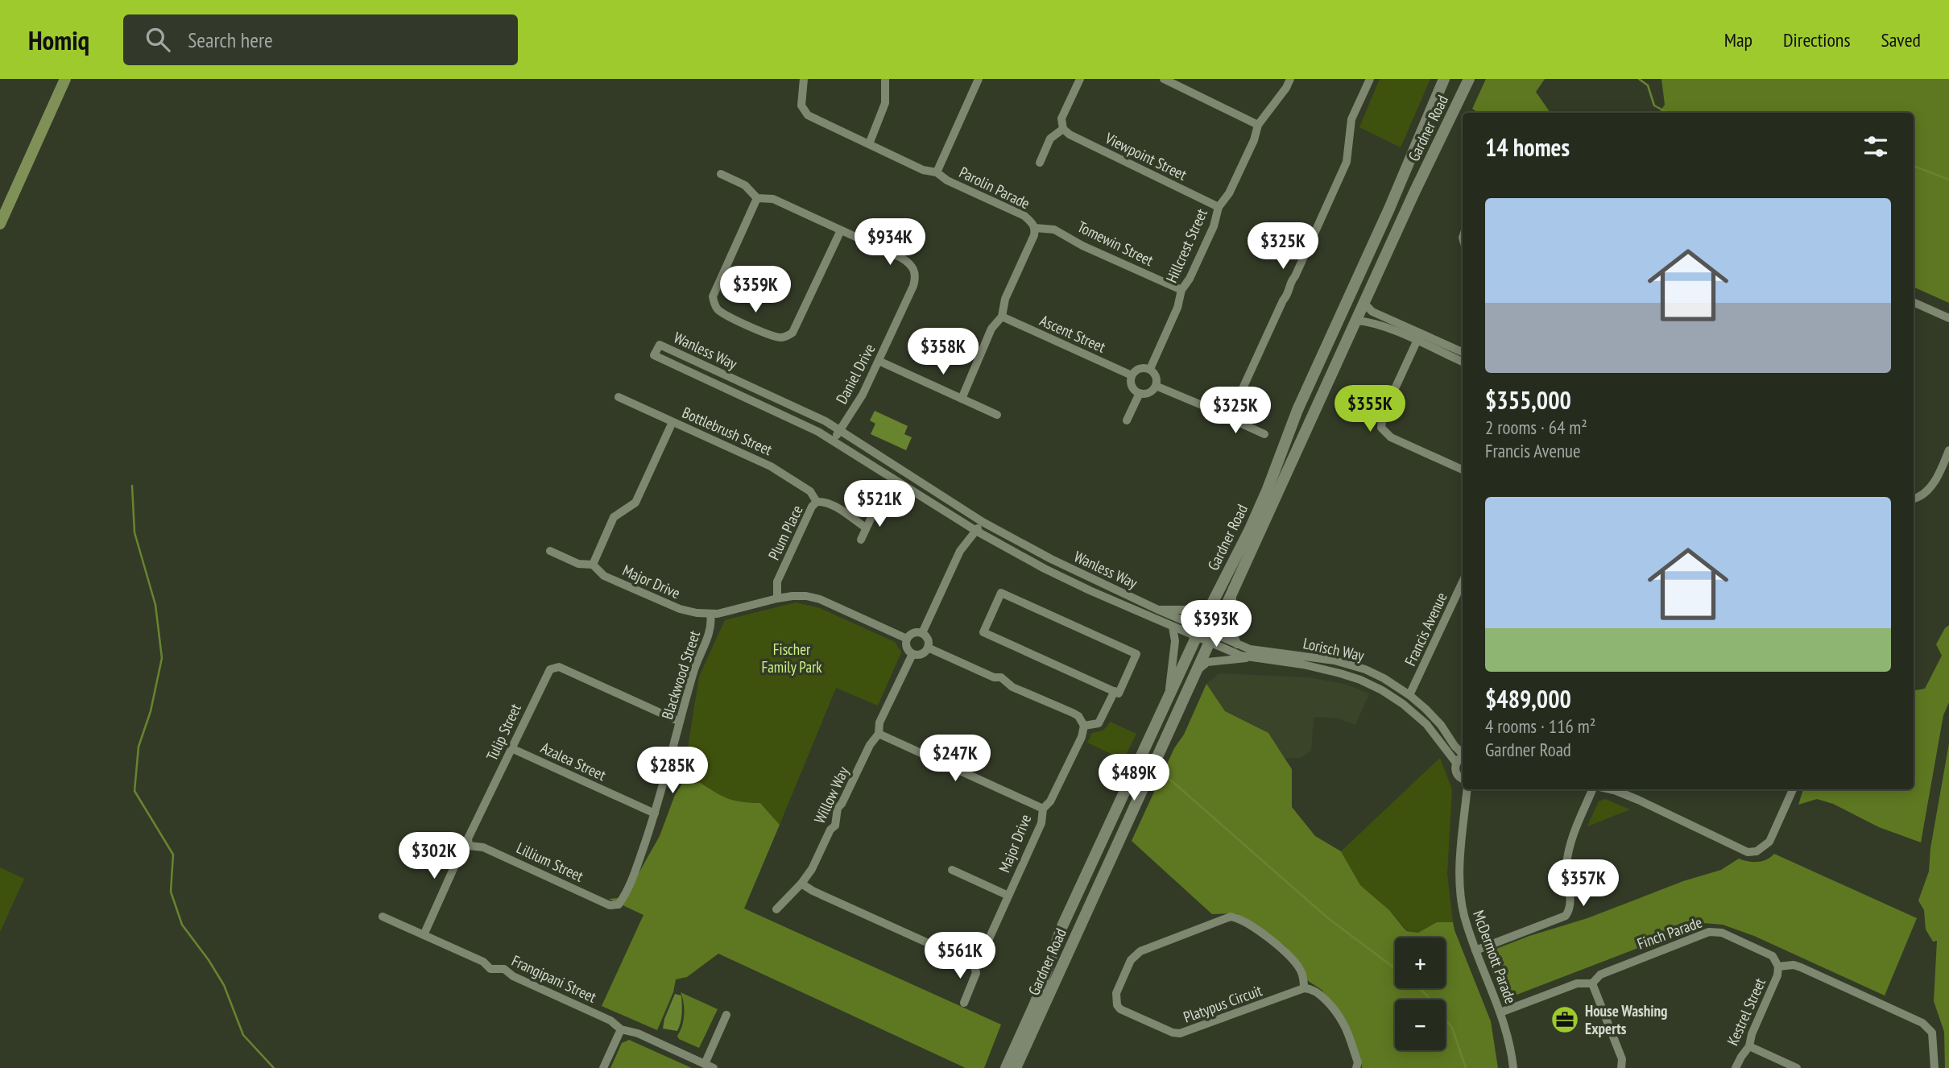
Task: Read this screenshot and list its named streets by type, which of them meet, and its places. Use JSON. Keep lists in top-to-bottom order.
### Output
{
  "streets": {
    "street": [
      "Gardner Road",
      "Viewpoint Street",
      "Parolin Parade",
      "Tomewin Street",
      "Hillcrest Street",
      "Ascent Street",
      "Wanless Way",
      "Daniel Drive",
      "Bottlebrush Street",
      "Plum Place",
      "Major Drive",
      "Francis Avenue",
      "Lorisch Way",
      "Blackwood Street",
      "Tulip Street",
      "Azalea Street",
      "Willow Way",
      "Lillium Street",
      "Finch Parade",
      "McDermott Parade",
      "Frangipani Street",
      "Platypus Circuit",
      "Kestrel Street"
    ]
  },
  "crossings": [
    ["Gardner Road", "Wanless Way"],
    ["Gardner Road", "Lorisch Way"],
    ["Viewpoint Street", "Hillcrest Street"],
    ["Parolin Parade", "Tomewin Street"],
    ["Parolin Parade", "Ascent Street"],
    ["Tomewin Street", "Hillcrest Street"],
    ["Hillcrest Street", "Ascent Street"],
    ["Wanless Way", "Daniel Drive"],
    ["Wanless Way", "Lorisch Way"],
    ["Bottlebrush Street", "Plum Place"],
    ["Plum Place", "Major Drive"],
    ["Major Drive", "Blackwood Street"],
    ["Major Drive", "Willow Way"],
    ["Francis Avenue", "Lorisch Way"],
    ["Blackwood Street", "Tulip Street"],
    ["Blackwood Street", "Azalea Street"],
    ["Blackwood Street", "Lillium Street"],
    ["Tulip Street", "Azalea Street"],
    ["Tulip Street", "Lillium Street"],
    ["Tulip Street", "Frangipani Street"],
    ["Finch Parade", "McDermott Parade"],
    ["Finch Parade", "Kestrel Street"]
  ],
  "parks": ["Fischer Family Park"],
  "places": {
    "office": ["House Washing Experts"]
  },
  "page": {
    "header": "Homiq",
    "search": "Search here",
    "nav": ["Map", "Directions", "Saved"],
    "heading": "14 homes",
    "list": [
      {
        "name": "$355,000",
        "note": "2 rooms · 64 m² · Francis Avenue"
      },
      {
        "name": "$489,000",
        "note": "4 rooms · 116 m² · Gardner Road"
      }
    ],
    "price": [
      "$934K",
      "$325K",
      "$359K",
      "$358K",
      "$355K",
      "$325K",
      "$521K",
      "$393K",
      "$247K",
      "$285K",
      "$489K",
      "$302K",
      "$357K",
      "$561K"
    ],
    "map_buttons": ["+", "−"]
  }
}
